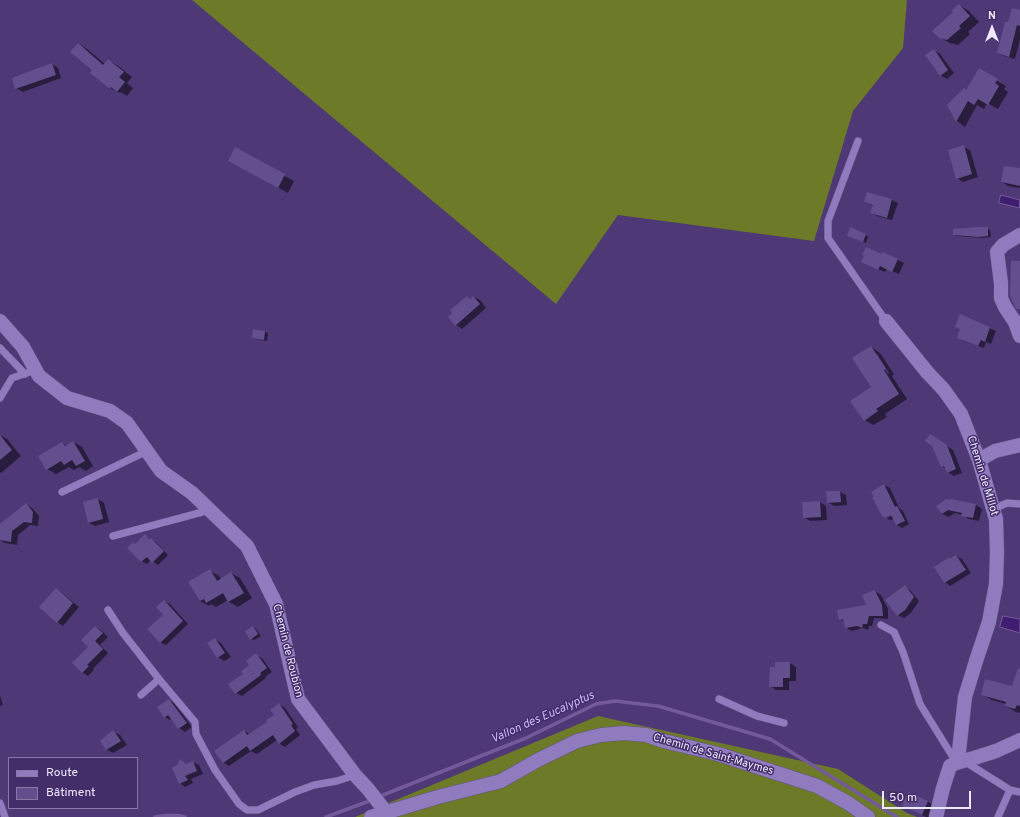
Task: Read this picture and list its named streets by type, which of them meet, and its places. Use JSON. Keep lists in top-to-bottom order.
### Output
{
  "streets": {
    "street": ["Chemin de Millot", "Chemin de Roubion", "Chemin de Saint-Maymes"]
  },
  "crossings": [
    ["Chemin de Roubion", "Chemin de Saint-Maymes"]
  ],
  "water": ["Vallon des Eucalyptus"],
  "legend": ["Route", "Bâtiment"],
  "scale_bar": "50 m",
  "north": "top"
}
